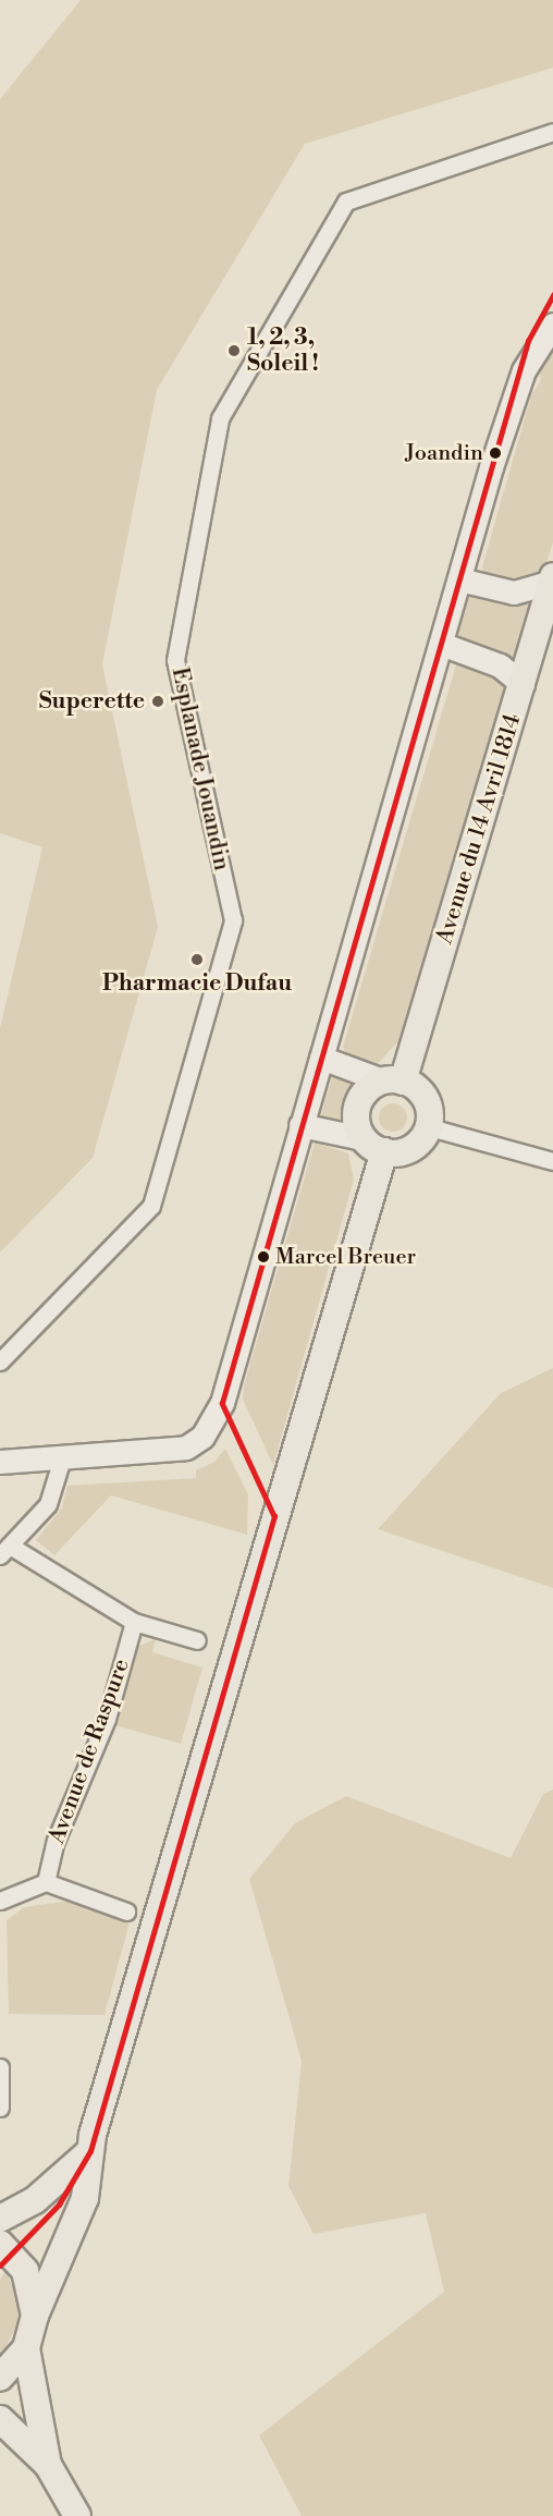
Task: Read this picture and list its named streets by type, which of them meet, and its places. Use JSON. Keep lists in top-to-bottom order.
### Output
{
  "streets": {
    "main road": ["Avenue du 14 Avril 1814"],
    "street": ["Esplanade Jouandin", "Avenue de Raspure"]
  },
  "places": [
    "1, 2, 3, Soleil !",
    "Joandin",
    "Superette",
    "Pharmacie Dufau",
    "Marcel Breuer"
  ]
}
